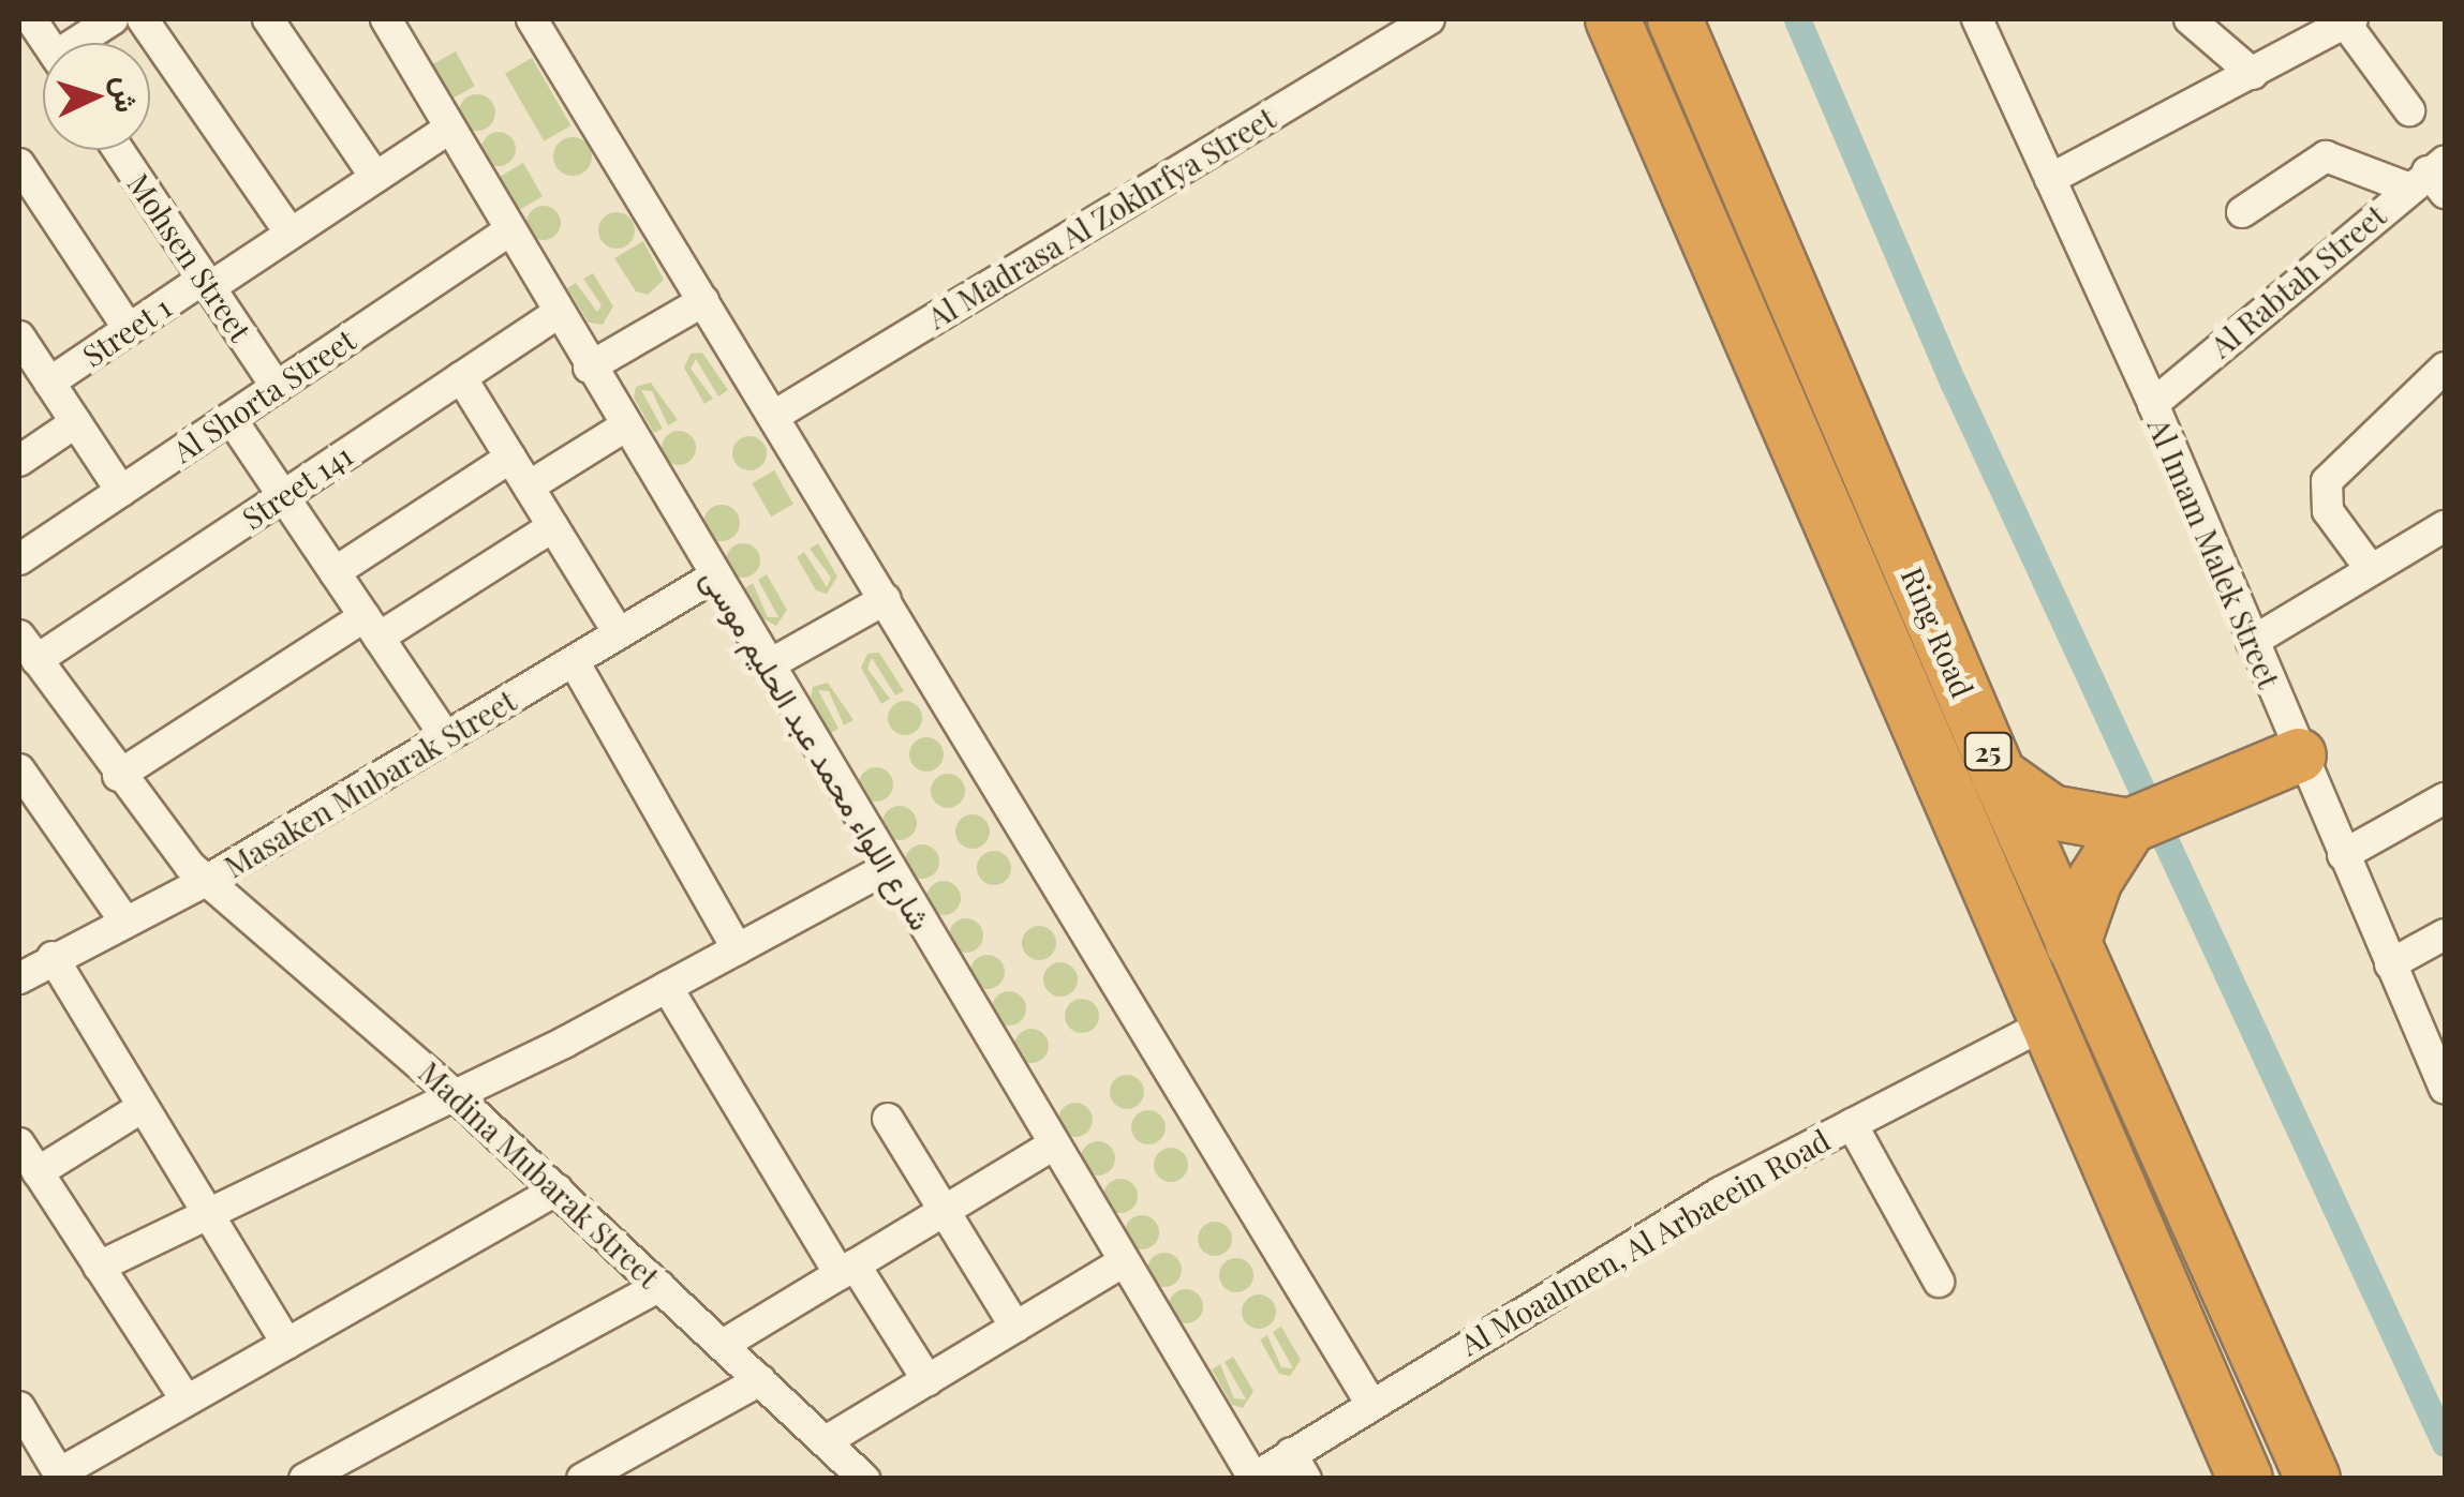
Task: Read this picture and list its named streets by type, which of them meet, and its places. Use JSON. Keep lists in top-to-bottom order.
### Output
{
  "streets": {
    "highway": ["Ring Road", "25"],
    "street": [
      "Al Madrasa Al Zokhrfya Street",
      "Mohsen Street",
      "Al Rabtah Street",
      "Street 1",
      "Al Shorta Street",
      "Street 141",
      "Al Imam Malek Street",
      "شارع اللواء محمد عبد الحليم موسى",
      "Masaken Mubarak Street",
      "Madina Mubarak Street",
      "Al Moaalmen, Al Arbaeein Road"
    ]
  },
  "crossings": [
    ["Mohsen Street", "Street 1"],
    ["Mohsen Street", "Al Shorta Street"],
    ["Al Rabtah Street", "Al Imam Malek Street"],
    ["Street 1", "شارع اللواء محمد عبد الحليم موسى"],
    ["Al Shorta Street", "شارع اللواء محمد عبد الحليم موسى"],
    ["Street 141", "شارع اللواء محمد عبد الحليم موسى"],
    ["Street 141", "Madina Mubarak Street"],
    ["Ring Road", "Al Moaalmen, Al Arbaeein Road"],
    ["شارع اللواء محمد عبد الحليم موسى", "Masaken Mubarak Street"],
    ["شارع اللواء محمد عبد الحليم موسى", "Al Moaalmen, Al Arbaeein Road"],
    ["Masaken Mubarak Street", "Madina Mubarak Street"]
  ],
  "north": "right"
}
